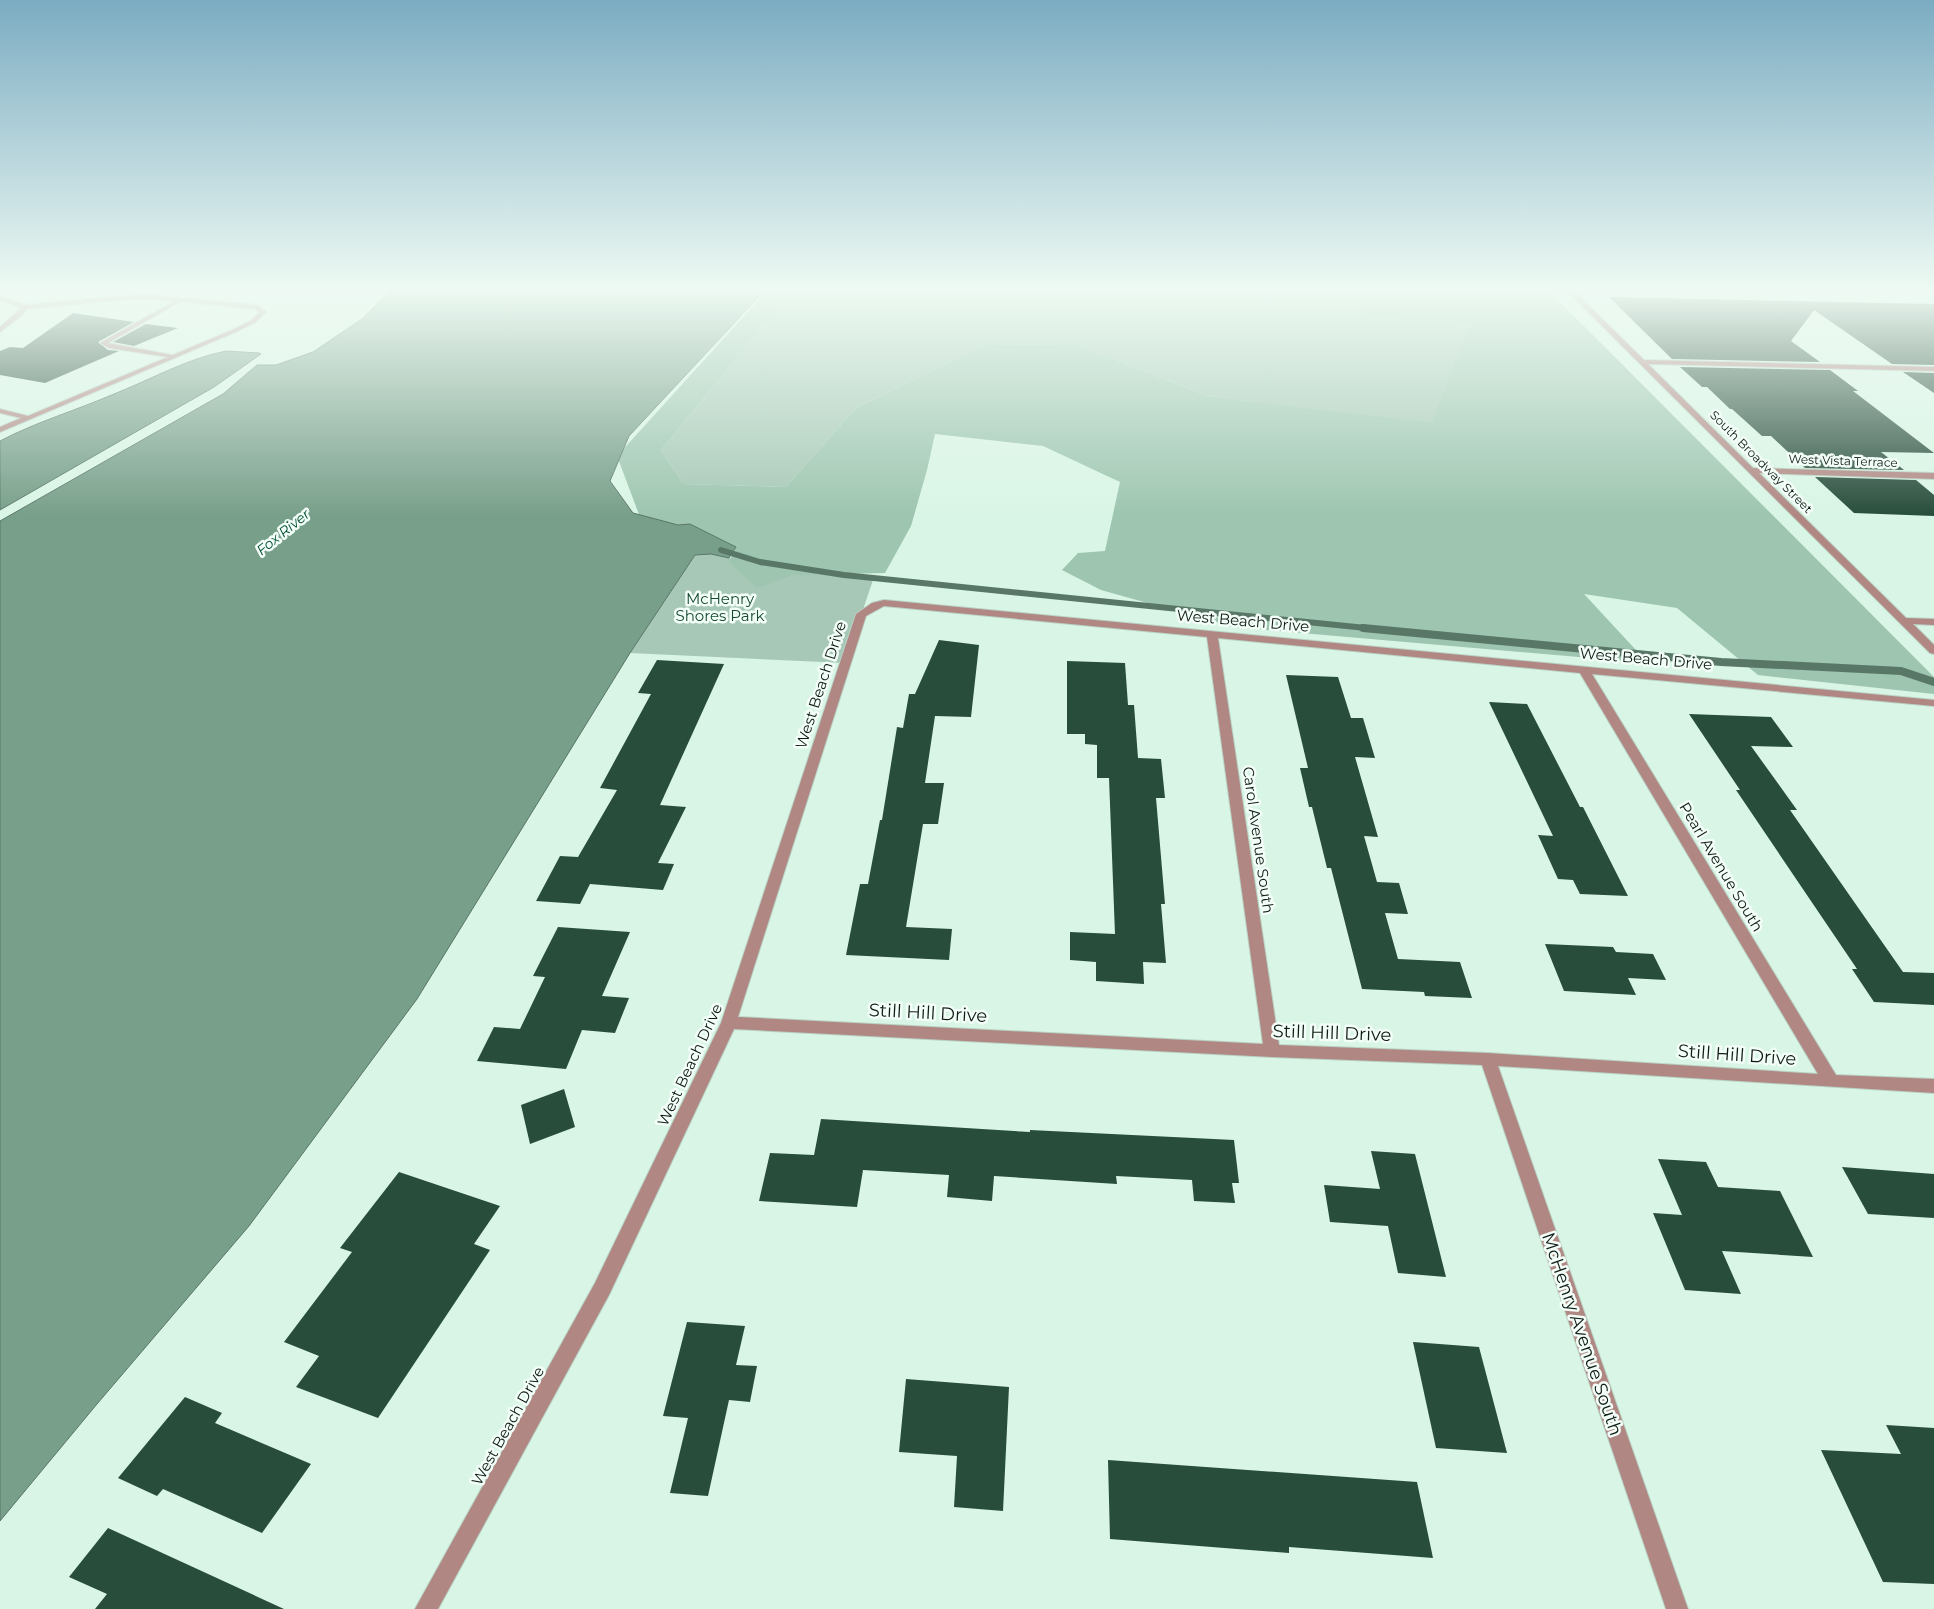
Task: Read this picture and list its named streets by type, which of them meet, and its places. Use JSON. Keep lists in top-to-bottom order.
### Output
{
  "streets": {
    "street": [
      "West Vista Terrace",
      "South Broadway Street",
      "West Beach Drive",
      "Carol Avenue South",
      "Pearl Avenue South",
      "Still Hill Drive",
      "McHenry Avenue South"
    ]
  },
  "crossings": [
    ["West Vista Terrace", "South Broadway Street"],
    ["West Beach Drive", "Carol Avenue South"],
    ["West Beach Drive", "Pearl Avenue South"],
    ["West Beach Drive", "Still Hill Drive"],
    ["Carol Avenue South", "Still Hill Drive"],
    ["Pearl Avenue South", "Still Hill Drive"],
    ["Still Hill Drive", "McHenry Avenue South"]
  ],
  "water": ["Fox River"],
  "parks": ["McHenry Shores Park"]
}
